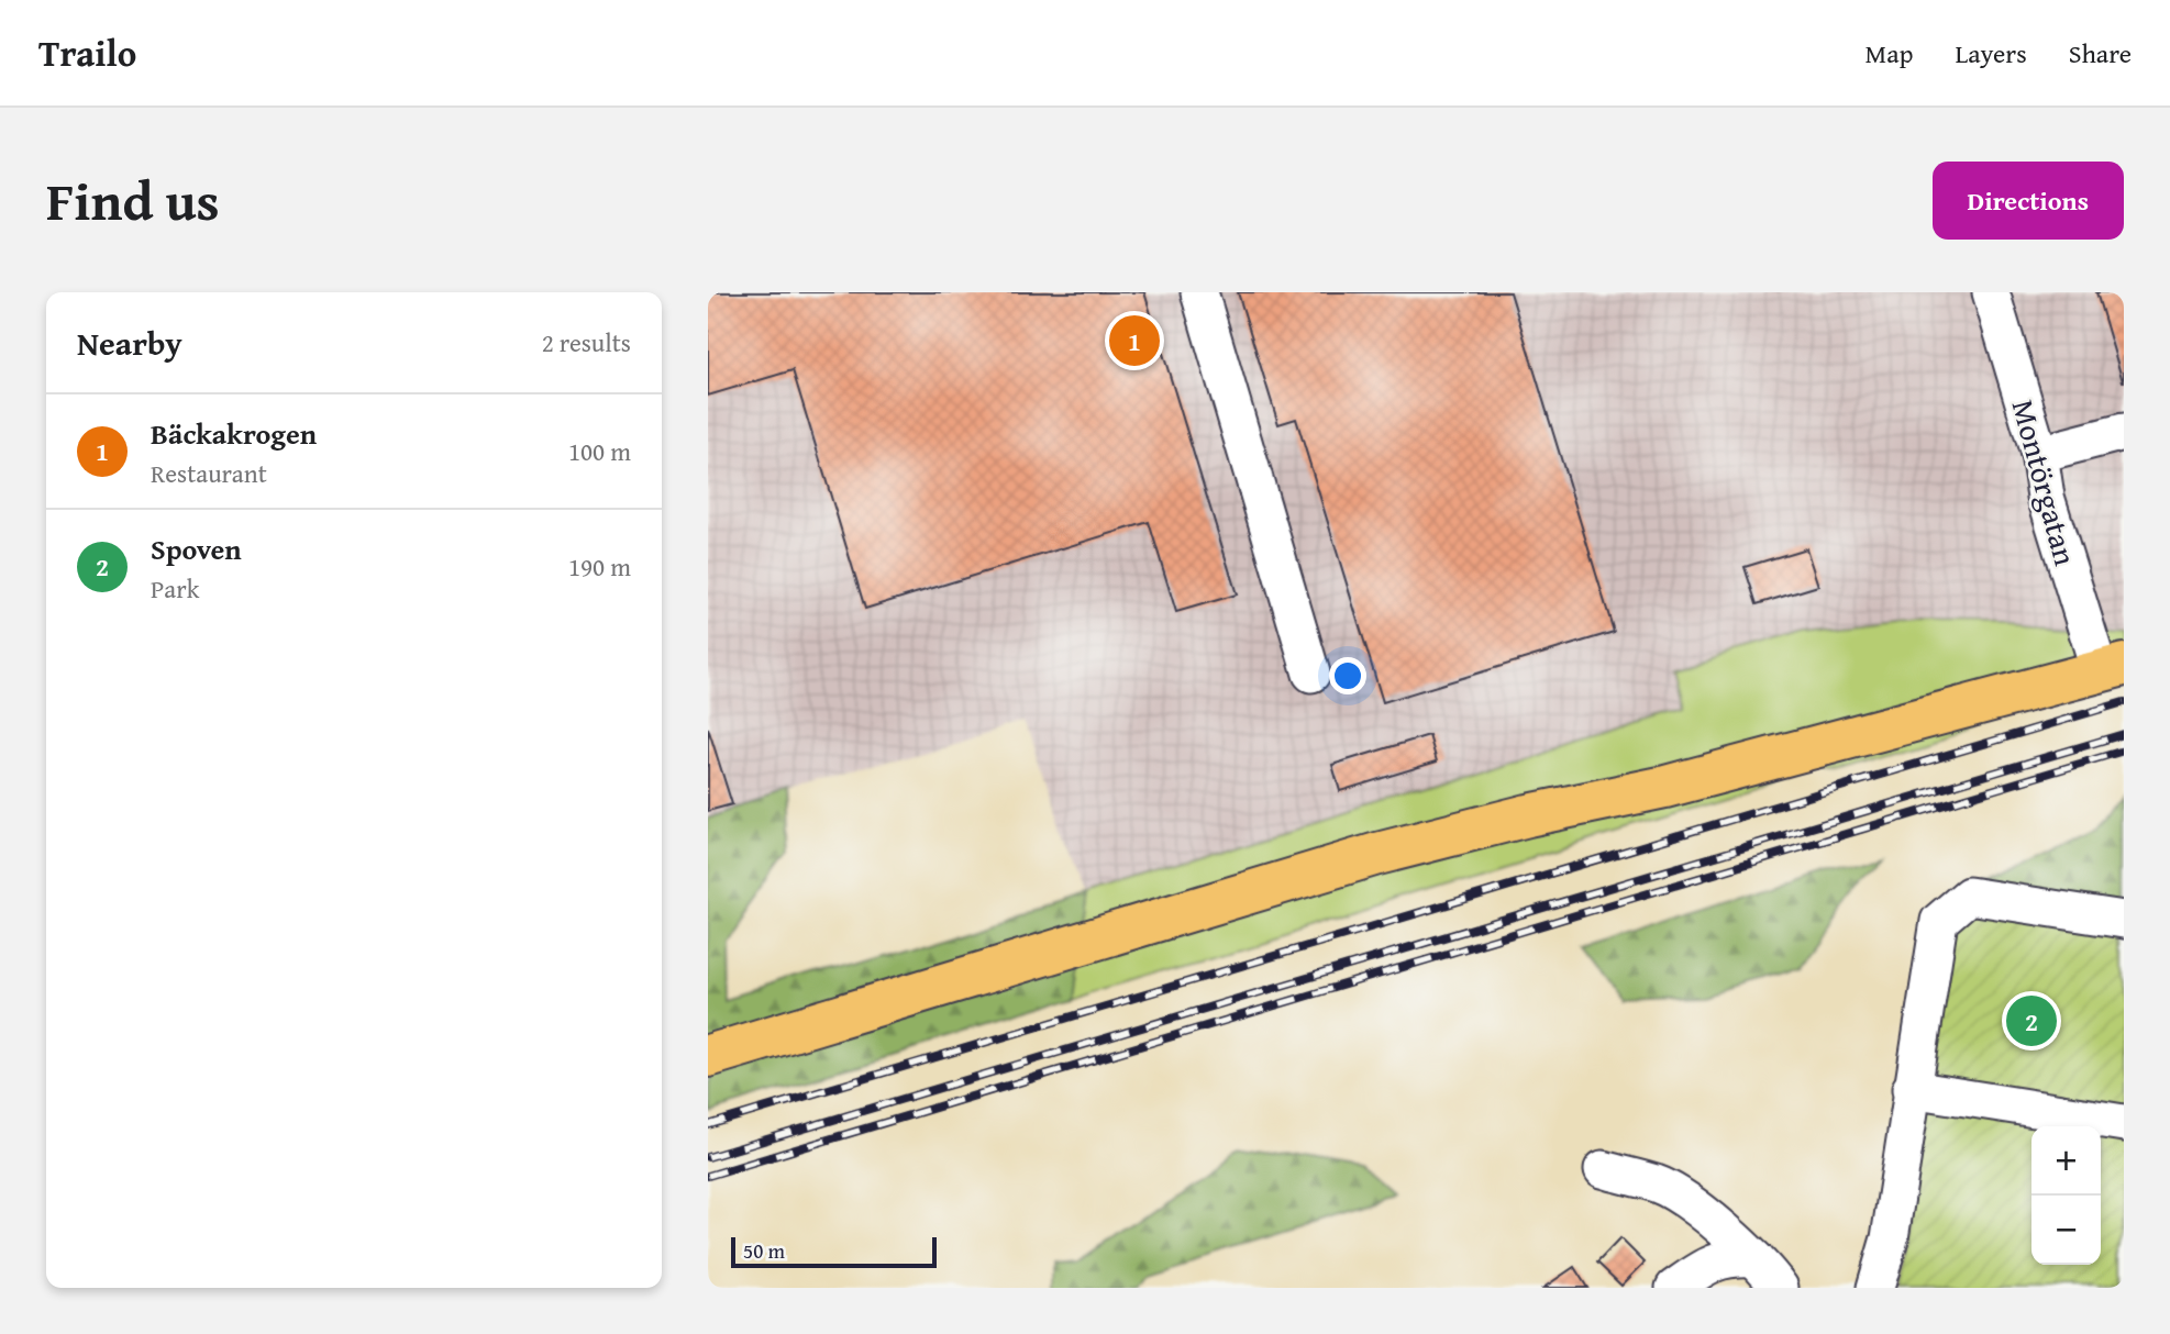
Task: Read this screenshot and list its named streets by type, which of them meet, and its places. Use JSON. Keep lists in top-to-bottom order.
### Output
{
  "streets": {
    "street": ["Montörgatan"]
  },
  "scale_bar": "50 m",
  "page": {
    "header": "Trailo",
    "nav": ["Map", "Layers", "Share"],
    "title": "Find us",
    "buttons": "Directions",
    "heading": ["Nearby", "2 results"],
    "pins": ["1", "2"],
    "list": [
      {
        "mark": "1",
        "name": "Bäckakrogen",
        "note": "Restaurant",
        "value": "100 m"
      },
      {
        "mark": "2",
        "name": "Spoven",
        "note": "Park",
        "value": "190 m"
      }
    ],
    "map_buttons": ["+", "−"],
    "scale": "50 m"
  }
}
